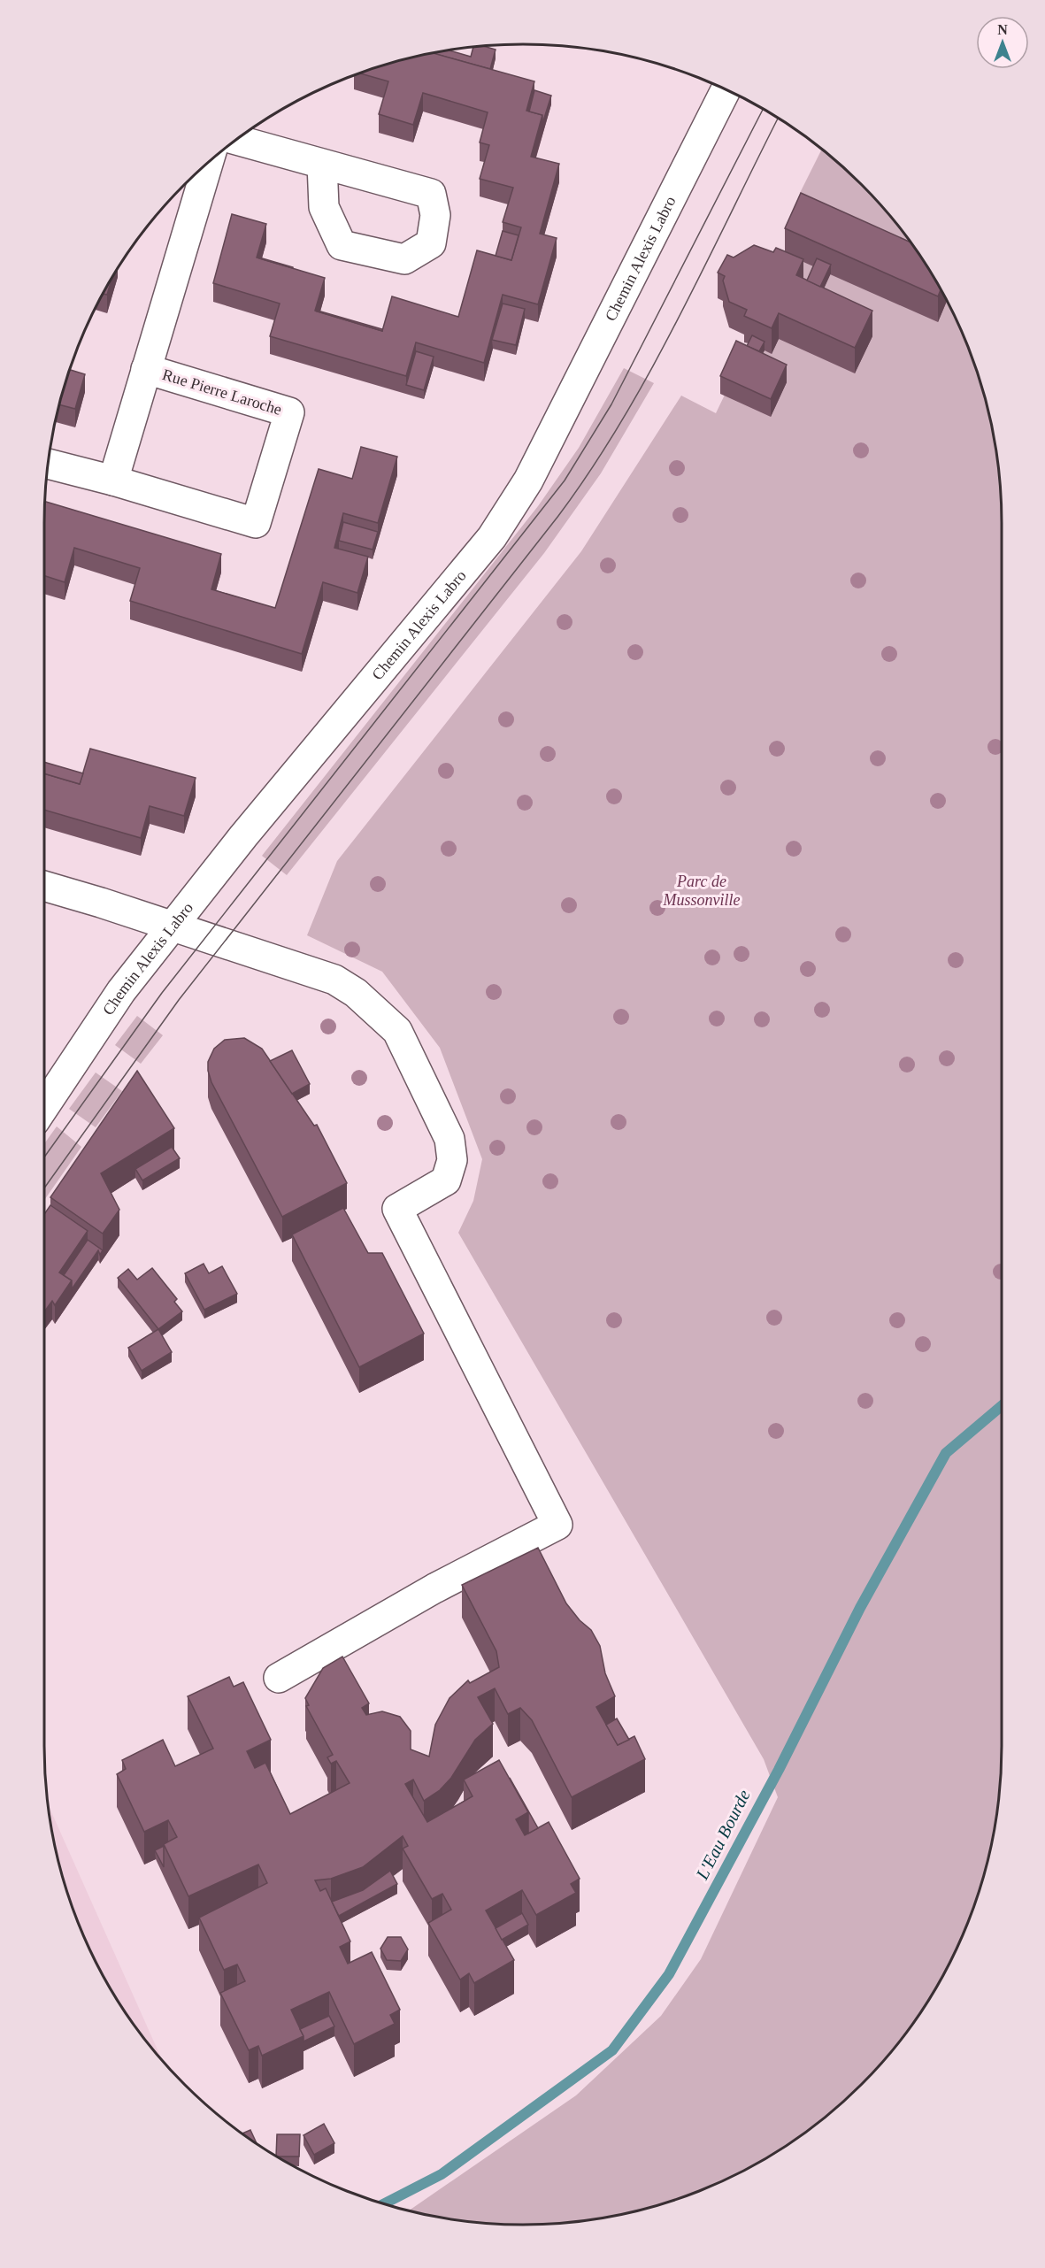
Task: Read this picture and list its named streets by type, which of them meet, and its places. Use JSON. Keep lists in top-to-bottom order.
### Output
{
  "streets": {
    "street": ["Chemin Alexis Labro", "Rue Pierre Laroche"]
  },
  "water": ["L'Eau Bourde"],
  "parks": ["Parc de Mussonville"],
  "north": "top"
}
